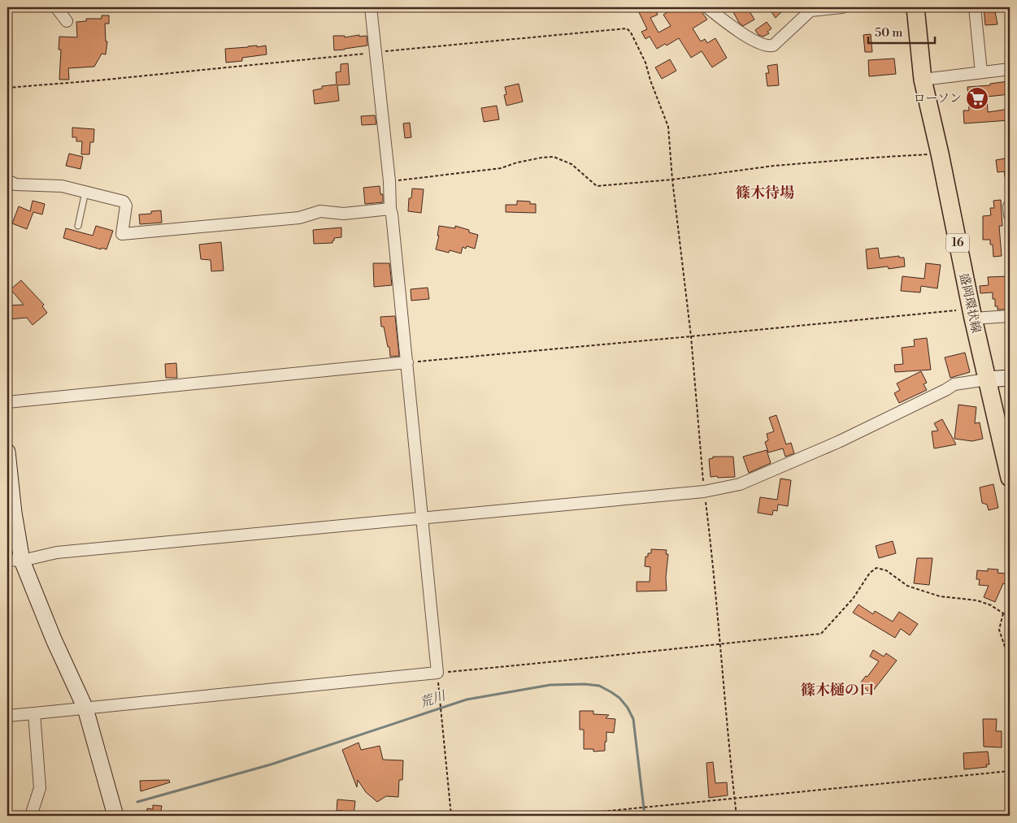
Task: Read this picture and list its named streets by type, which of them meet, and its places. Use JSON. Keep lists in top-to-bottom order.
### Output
{
  "streets": {
    "main road": ["16", "盛岡環状線"]
  },
  "districts": ["篠木待場", "篠木樋の口"],
  "water": ["荒川"],
  "places": {
    "supermarket": ["ローソン"]
  },
  "scale_bar": "50 m"
}
